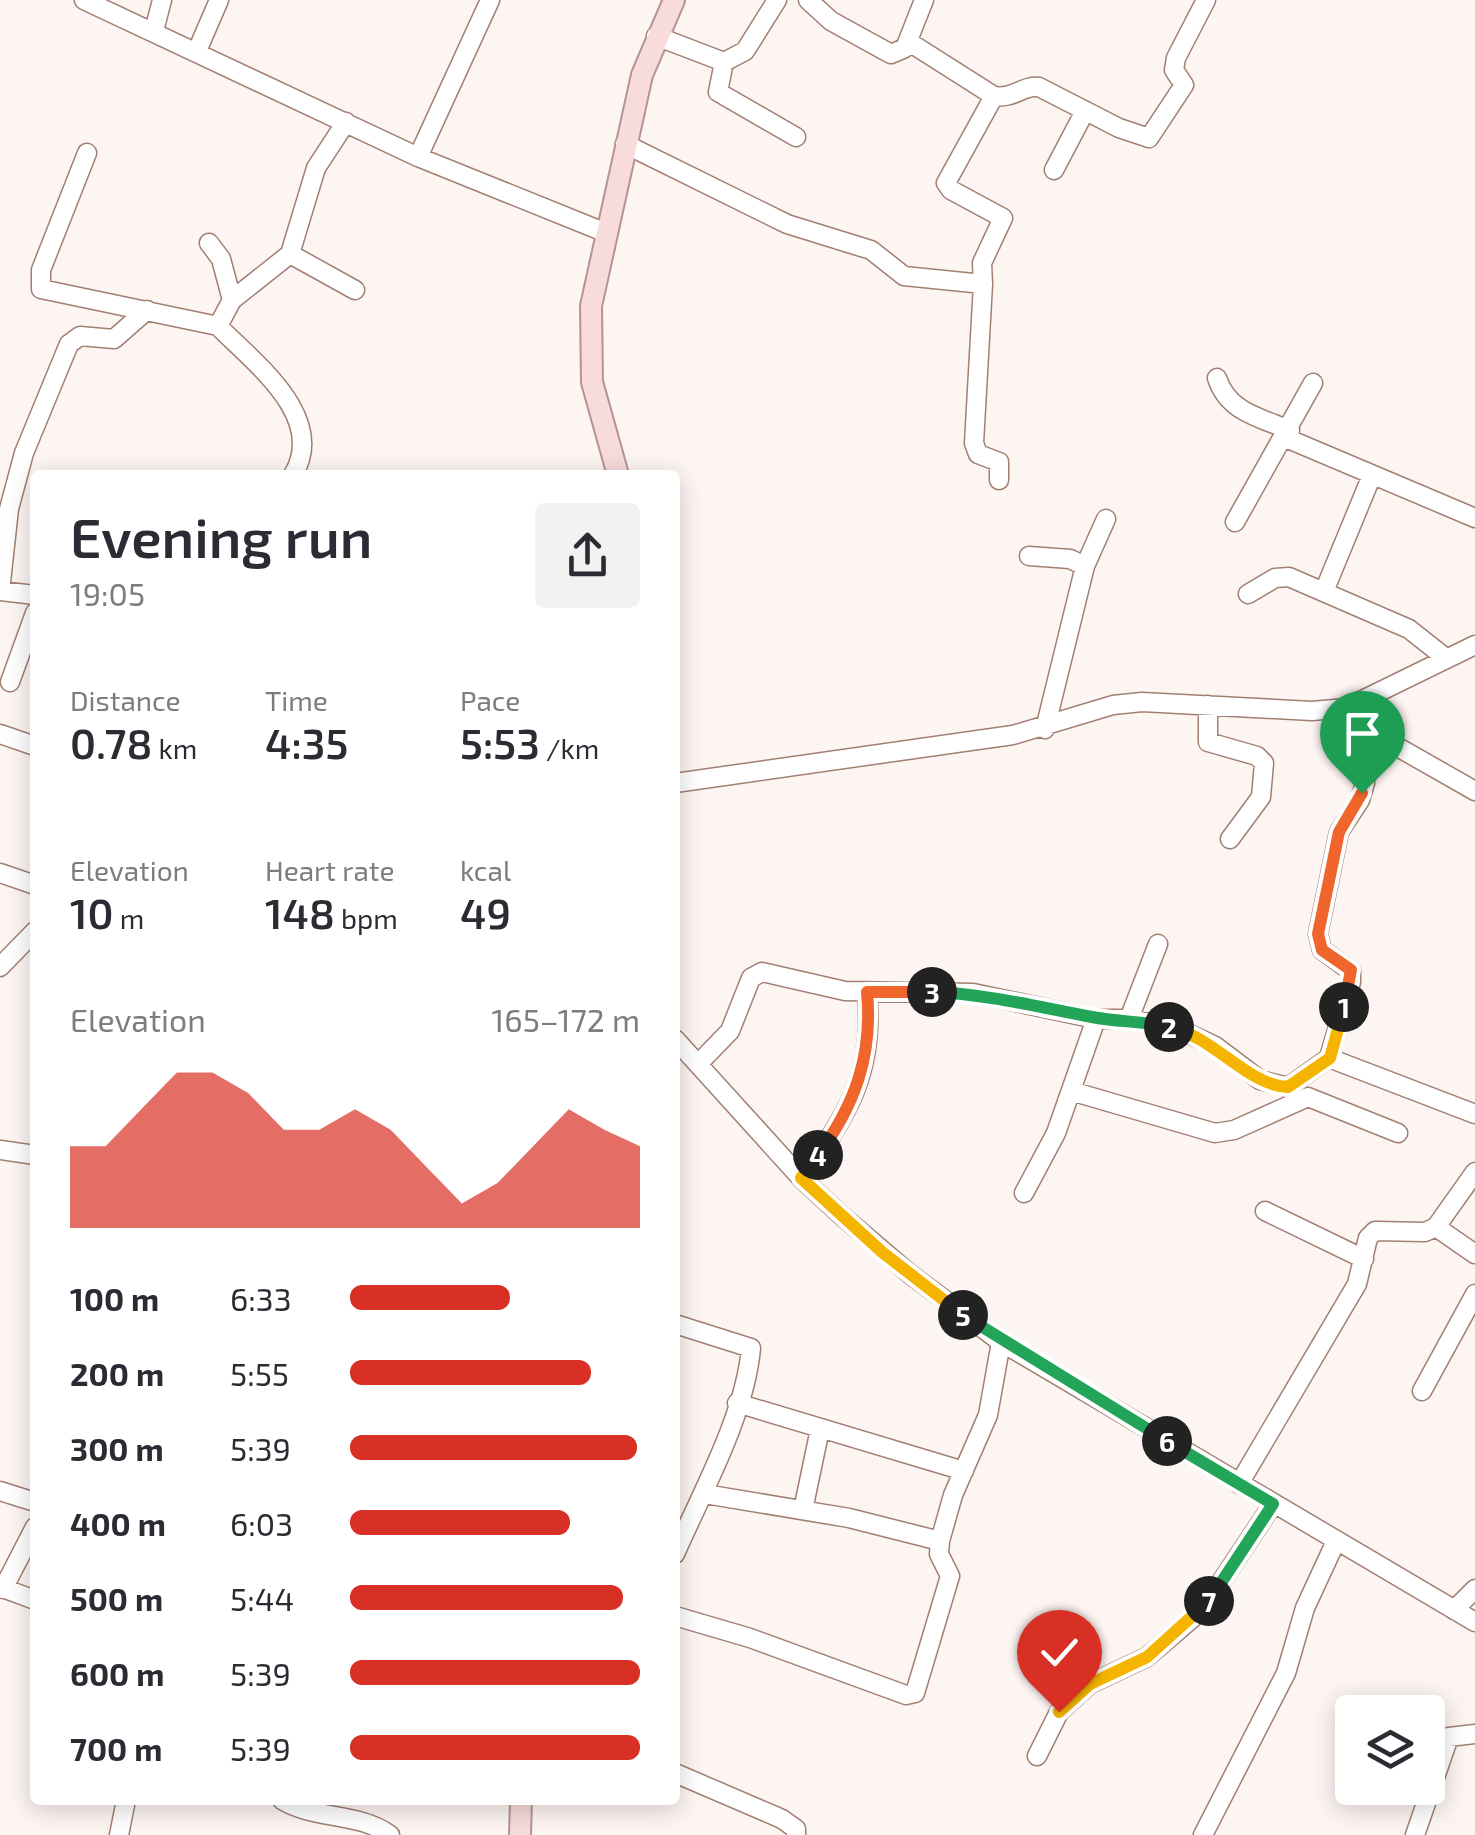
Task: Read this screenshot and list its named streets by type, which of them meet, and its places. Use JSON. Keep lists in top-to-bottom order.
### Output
{
  "page": {
    "heading": ["Evening run", "19:05"],
    "stats": [
      ["Distance", "0.78 km"],
      ["Time", "4:35"],
      ["Pace", "5:53 /km"],
      ["Elevation", "10 m"],
      ["Heart rate", "148 bpm"],
      ["kcal", "49"]
    ],
    "pins": [
      "3",
      "1",
      "2",
      "4",
      "5",
      "6",
      "7"
    ],
    "chart": ["Elevation", "165–172 m"],
    "list": [
      {
        "name": "100 m",
        "note": "6:33"
      },
      {
        "name": "200 m",
        "note": "5:55"
      },
      {
        "name": "300 m",
        "note": "5:39"
      },
      {
        "name": "400 m",
        "note": "6:03"
      },
      {
        "name": "500 m",
        "note": "5:44"
      },
      {
        "name": "600 m",
        "note": "5:39"
      },
      {
        "name": "700 m",
        "note": "5:39"
      }
    ]
  }
}
